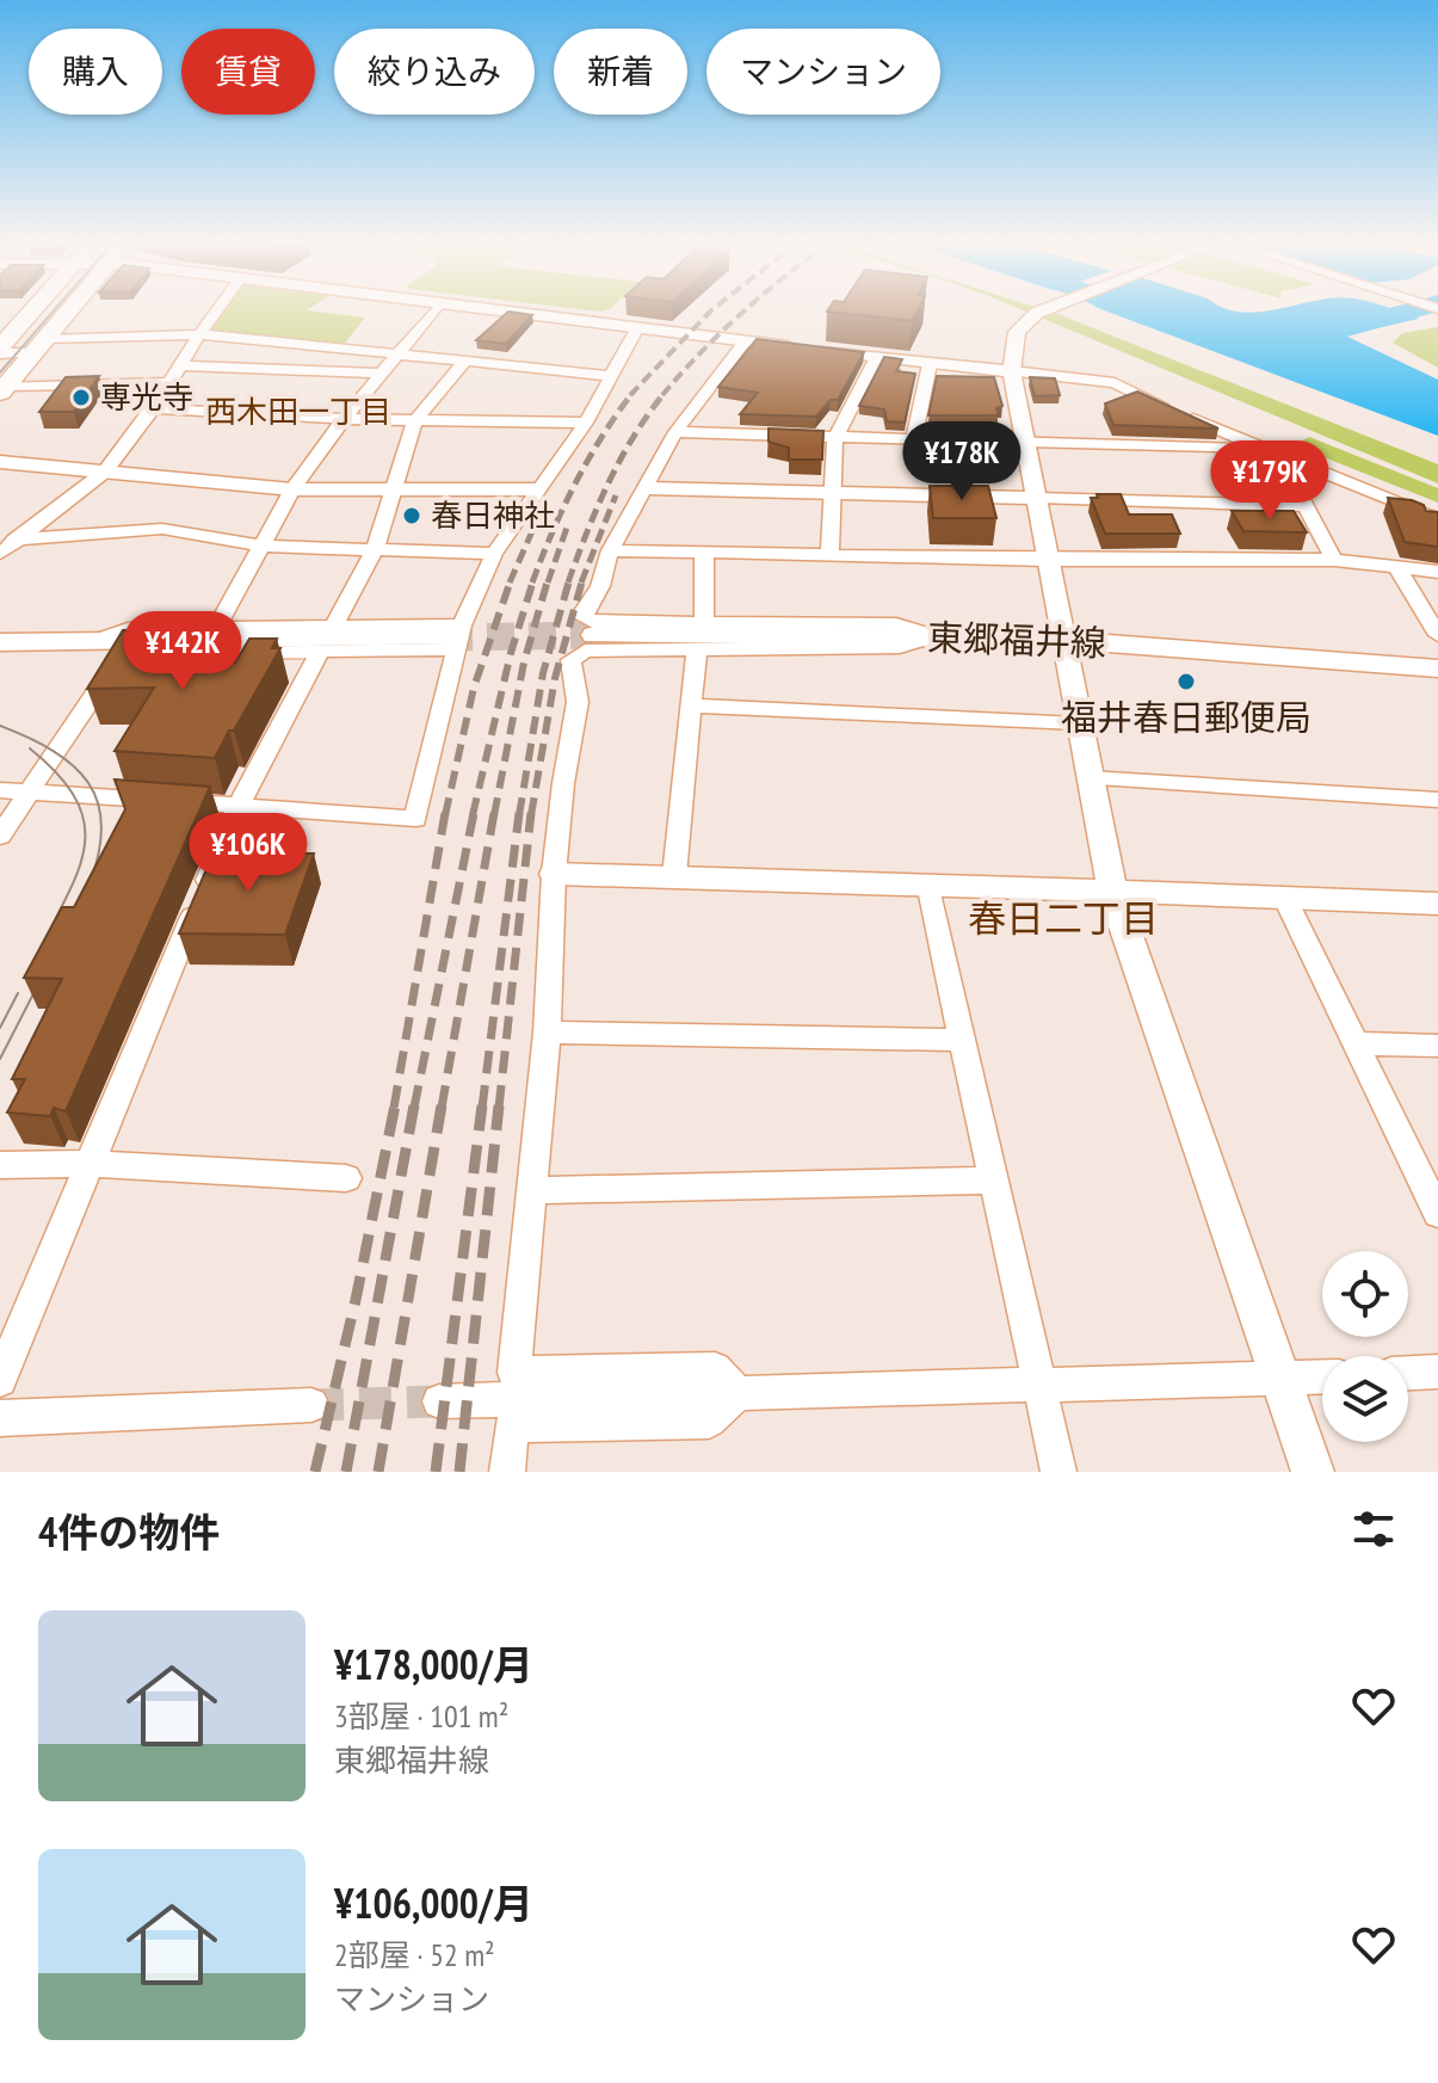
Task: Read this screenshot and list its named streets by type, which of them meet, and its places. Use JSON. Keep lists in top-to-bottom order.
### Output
{
  "streets": {
    "main road": ["東郷福井線"]
  },
  "districts": ["西木田一丁目", "春日二丁目"],
  "places": ["専光寺", "春日神社", "福井春日郵便局"],
  "page": {
    "chip": [
      "購入",
      "賃貸",
      "絞り込み",
      "新着",
      "マンション"
    ],
    "price": [
      "¥178K",
      "¥179K",
      "¥142K",
      "¥106K"
    ],
    "heading": "4件の物件",
    "list": [
      {
        "name": "¥178,000/月",
        "note": "3部屋 · 101 m² · 東郷福井線"
      },
      {
        "name": "¥106,000/月",
        "note": "2部屋 · 52 m² · マンション"
      }
    ]
  }
}
